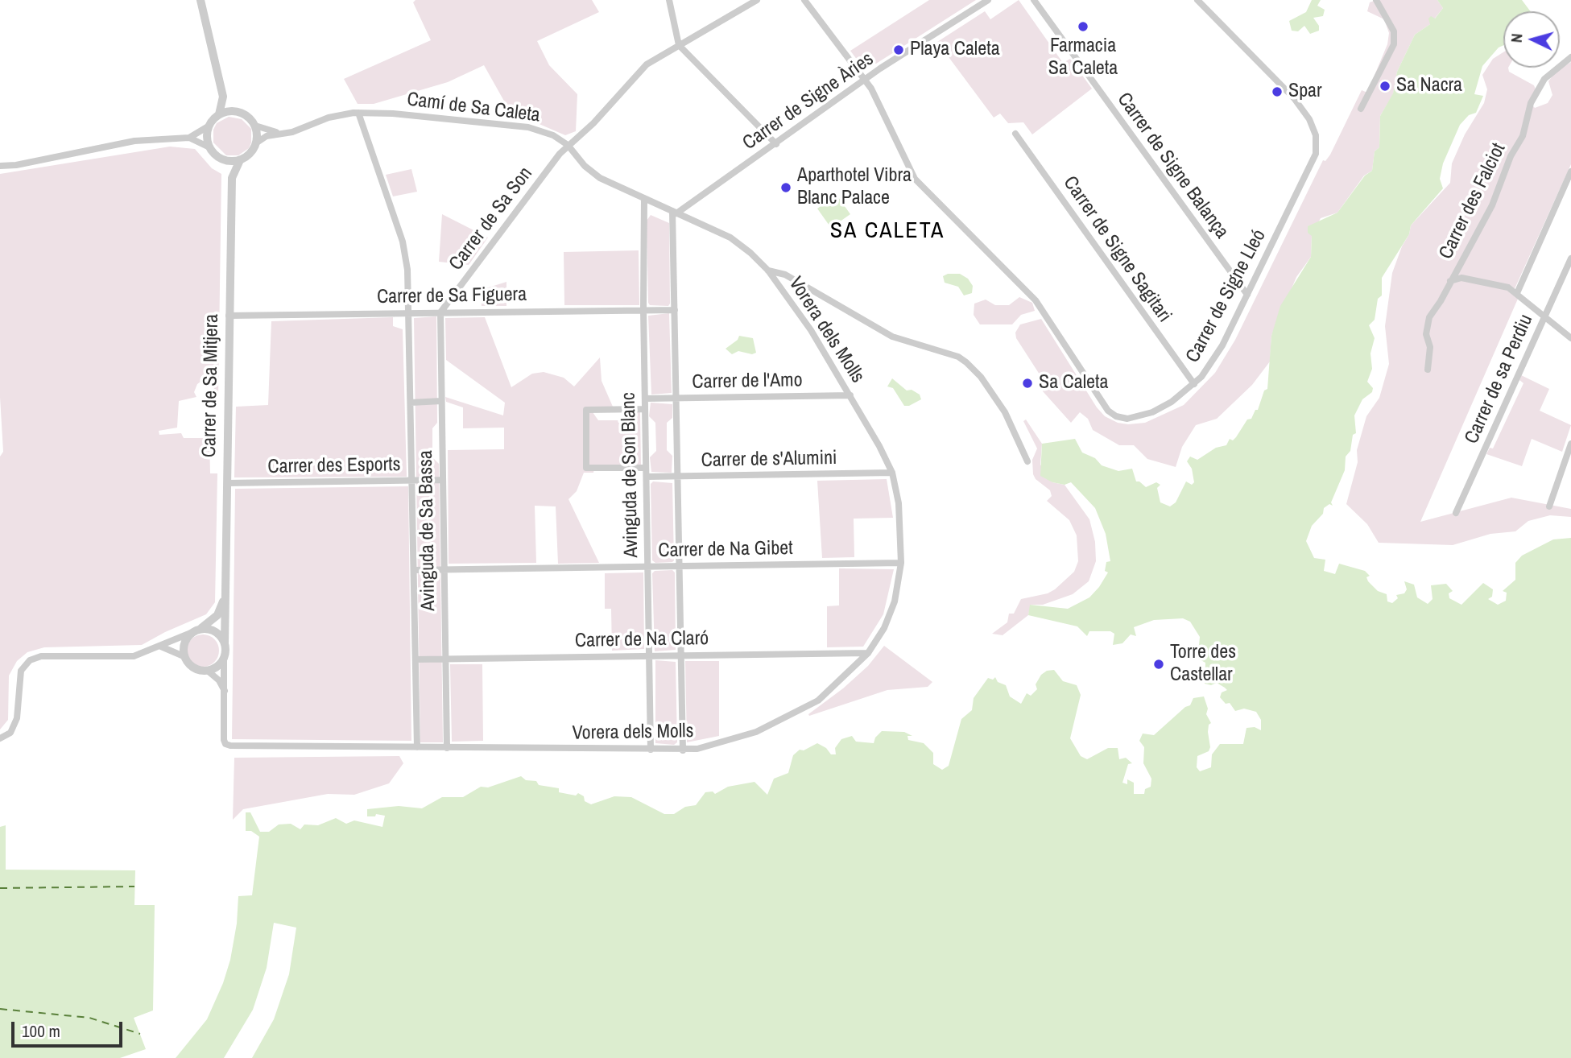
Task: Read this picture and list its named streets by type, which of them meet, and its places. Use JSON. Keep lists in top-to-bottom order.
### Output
{
  "streets": {
    "street": [
      "Carrer de Signe Àries",
      "Camí de Sa Caleta",
      "Carrer de Signe Balança",
      "Carrer des Falciot",
      "Carrer de Sa Son",
      "Carrer de Signe Sagitari",
      "Carrer de Sa Figuera",
      "Carrer de Signe Lleó",
      "Vorera dels Molls",
      "Carrer de sa Perdiu",
      "Carrer de l'Amo",
      "Carrer de Sa Mitjera",
      "Carrer de s'Alumini",
      "Carrer des Esports",
      "Avinguda de Son Blanc",
      "Avinguda de Sa Bassa",
      "Carrer de Na Gibet",
      "Carrer de Na Claró"
    ]
  },
  "crossings": [
    ["Carrer de Signe Àries", "Camí de Sa Caleta"],
    ["Carrer de Signe Àries", "Carrer de Signe Lleó"],
    ["Carrer de Signe Àries", "Vorera dels Molls"],
    ["Camí de Sa Caleta", "Carrer de Sa Son"],
    ["Camí de Sa Caleta", "Vorera dels Molls"],
    ["Camí de Sa Caleta", "Carrer de Sa Mitjera"],
    ["Camí de Sa Caleta", "Avinguda de Son Blanc"],
    ["Camí de Sa Caleta", "Avinguda de Sa Bassa"],
    ["Carrer de Signe Balança", "Carrer de Signe Lleó"],
    ["Carrer de Sa Son", "Carrer de Sa Figuera"],
    ["Carrer de Sa Son", "Avinguda de Sa Bassa"],
    ["Carrer de Signe Sagitari", "Carrer de Signe Lleó"],
    ["Carrer de Sa Figuera", "Carrer de Sa Mitjera"],
    ["Carrer de Sa Figuera", "Avinguda de Son Blanc"],
    ["Carrer de Sa Figuera", "Avinguda de Sa Bassa"],
    ["Vorera dels Molls", "Carrer de l'Amo"],
    ["Vorera dels Molls", "Carrer de Sa Mitjera"],
    ["Vorera dels Molls", "Carrer de s'Alumini"],
    ["Vorera dels Molls", "Avinguda de Son Blanc"],
    ["Vorera dels Molls", "Avinguda de Sa Bassa"],
    ["Vorera dels Molls", "Carrer de Na Gibet"],
    ["Vorera dels Molls", "Carrer de Na Claró"],
    ["Carrer de l'Amo", "Avinguda de Son Blanc"],
    ["Carrer de Sa Mitjera", "Carrer des Esports"],
    ["Carrer de s'Alumini", "Avinguda de Son Blanc"],
    ["Carrer des Esports", "Avinguda de Sa Bassa"],
    ["Avinguda de Son Blanc", "Carrer de Na Gibet"],
    ["Avinguda de Son Blanc", "Carrer de Na Claró"],
    ["Avinguda de Sa Bassa", "Carrer de Na Gibet"],
    ["Avinguda de Sa Bassa", "Carrer de Na Claró"]
  ],
  "districts": ["SA CALETA"],
  "places": [
    "Farmacia Sa Caleta",
    "Playa Caleta",
    "Sa Nacra",
    "Spar",
    "Aparthotel Vibra Blanc Palace",
    "Sa Caleta",
    "Torre des Castellar"
  ],
  "scale_bar": "100 m",
  "north": "left"
}
